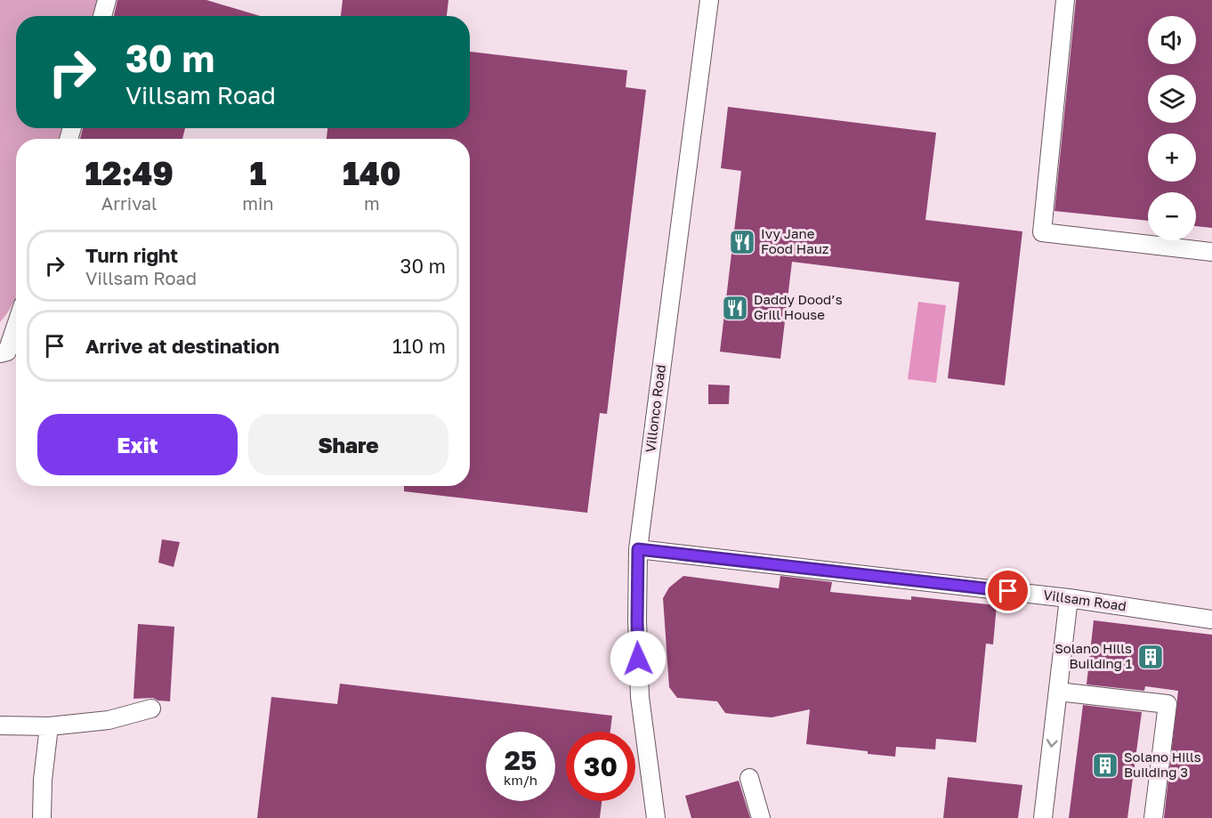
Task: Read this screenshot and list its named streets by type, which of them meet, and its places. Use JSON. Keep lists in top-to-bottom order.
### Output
{
  "streets": {
    "street": ["Villonco Road", "Villsam Road"]
  },
  "crossings": [
    ["Villonco Road", "Villsam Road"]
  ],
  "places": {
    "restaurant": ["Ivy Jane Food Hauz", "Daddy Dood’s Grill House"],
    "building": ["Solano Hills Building 1", "Solano Hills Building 3"]
  },
  "page": {
    "map_buttons": ["+", "−"],
    "turn": ["30 m", "Villsam Road"],
    "eta": [
      "12:49",
      "Arrival",
      "1",
      "min",
      "140",
      "m"
    ],
    "list": [
      {
        "name": "Turn right",
        "note": "Villsam Road",
        "value": "30 m"
      },
      {
        "name": "Arrive at destination",
        "value": "110 m"
      }
    ],
    "buttons": ["Exit", "Share"],
    "speed": "25 km/h",
    "limit": "30"
  }
}
